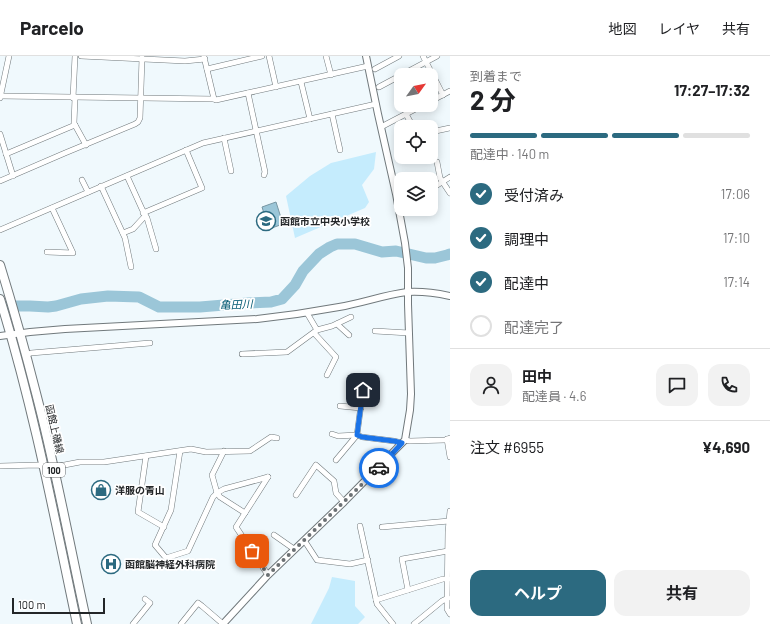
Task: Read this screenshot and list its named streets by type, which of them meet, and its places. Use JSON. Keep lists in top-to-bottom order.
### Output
{
  "streets": {
    "main road": ["函館上磯線", "100"]
  },
  "water": ["亀田川"],
  "places": {
    "school or university": ["函館市立中央小学校"],
    "shop": ["洋服の青山"],
    "hospital": ["函館脳神経外科病院"]
  },
  "scale_bar": "100 m",
  "north": "top right",
  "page": {
    "header": "Parcelo",
    "nav": ["地図", "レイヤ", "共有"],
    "heading": ["2 分", "到着まで", "17:27–17:32"],
    "panel": [
      "田中",
      "配達員 · 4.6",
      "注文 #6955",
      "¥4,690"
    ],
    "bar": "配達中 · 140 m",
    "list": [
      ["受付済み", "17:06"],
      ["調理中", "17:10"],
      ["配達中", "17:14"],
      "配達完了"
    ],
    "buttons": ["ヘルプ", "共有"],
    "scale": "100 m"
  }
}
